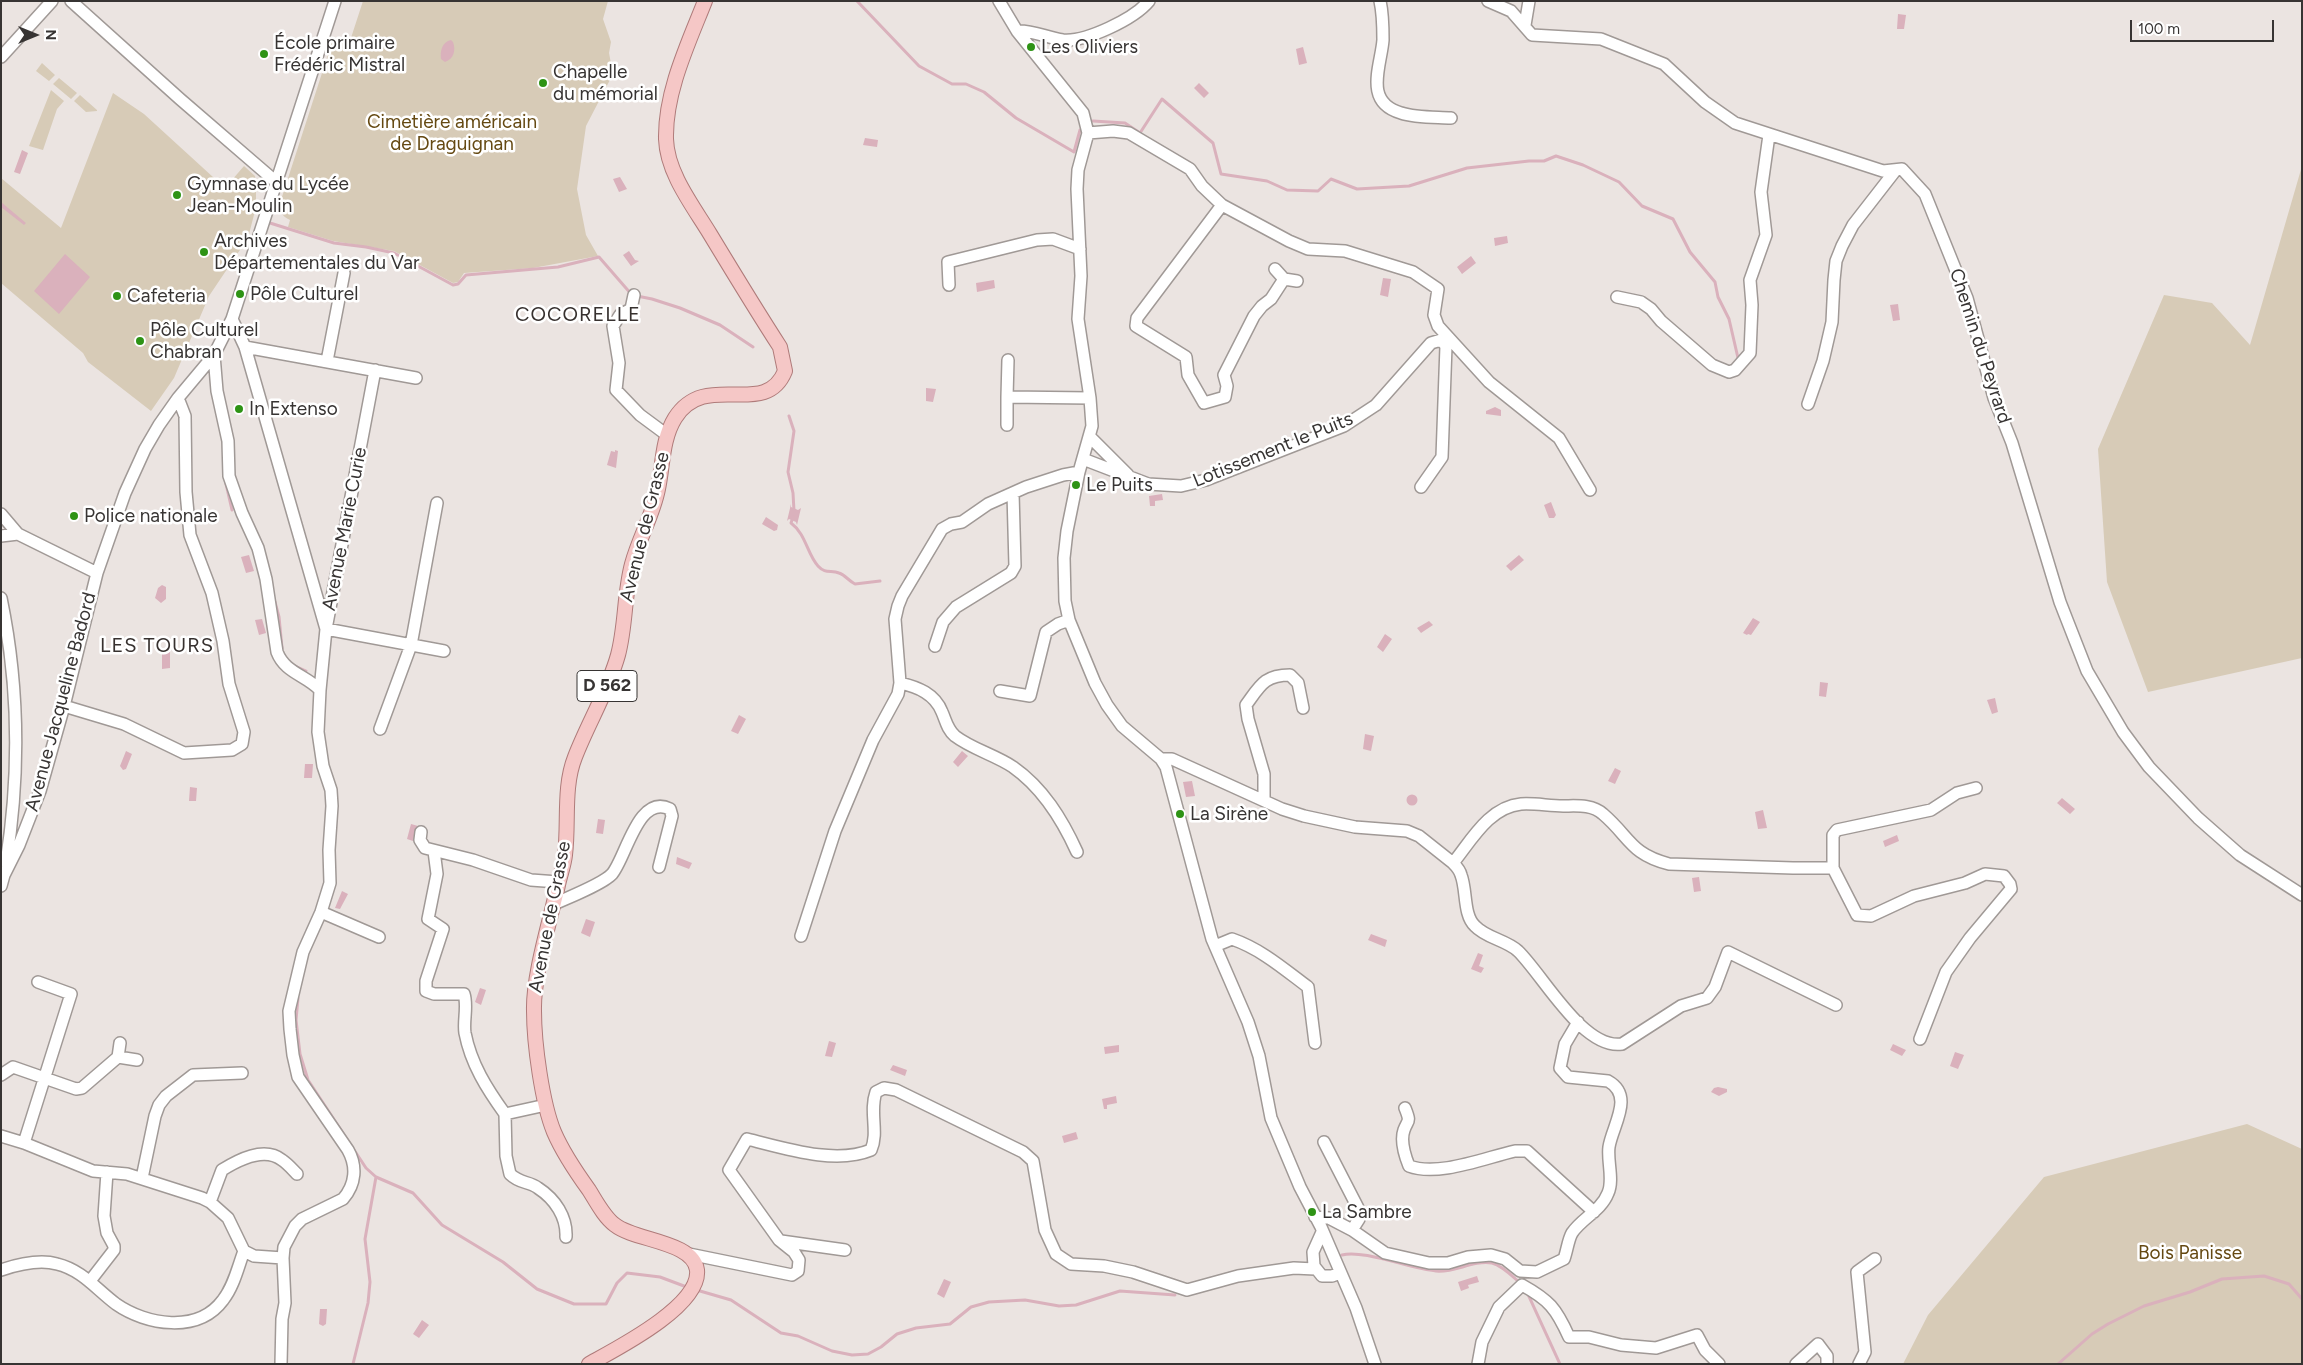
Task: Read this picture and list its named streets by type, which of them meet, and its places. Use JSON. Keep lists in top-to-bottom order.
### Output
{
  "streets": {
    "main road": ["Avenue de Grasse", "D 562"],
    "street": [
      "Chemin du Peyrard",
      "Lotissement le Puits",
      "Avenue Marie Curie",
      "Avenue Jacqueline Badord"
    ]
  },
  "districts": ["COCORELLE", "LES TOURS"],
  "parks": ["Cimetière américain de Draguignan", "Bois Panisse"],
  "places": [
    "Les Oliviers",
    "École primaire Frédéric Mistral",
    "Chapelle du mémorial",
    "Gymnase du Lycée Jean-Moulin",
    "Archives Départementales du Var",
    "Pôle Culturel",
    "Cafeteria",
    "Pôle Culturel Chabran",
    "In Extenso",
    "Le Puits",
    "Police nationale",
    "La Sirène",
    "La Sambre"
  ],
  "scale_bar": "100 m",
  "north": "right"
}
